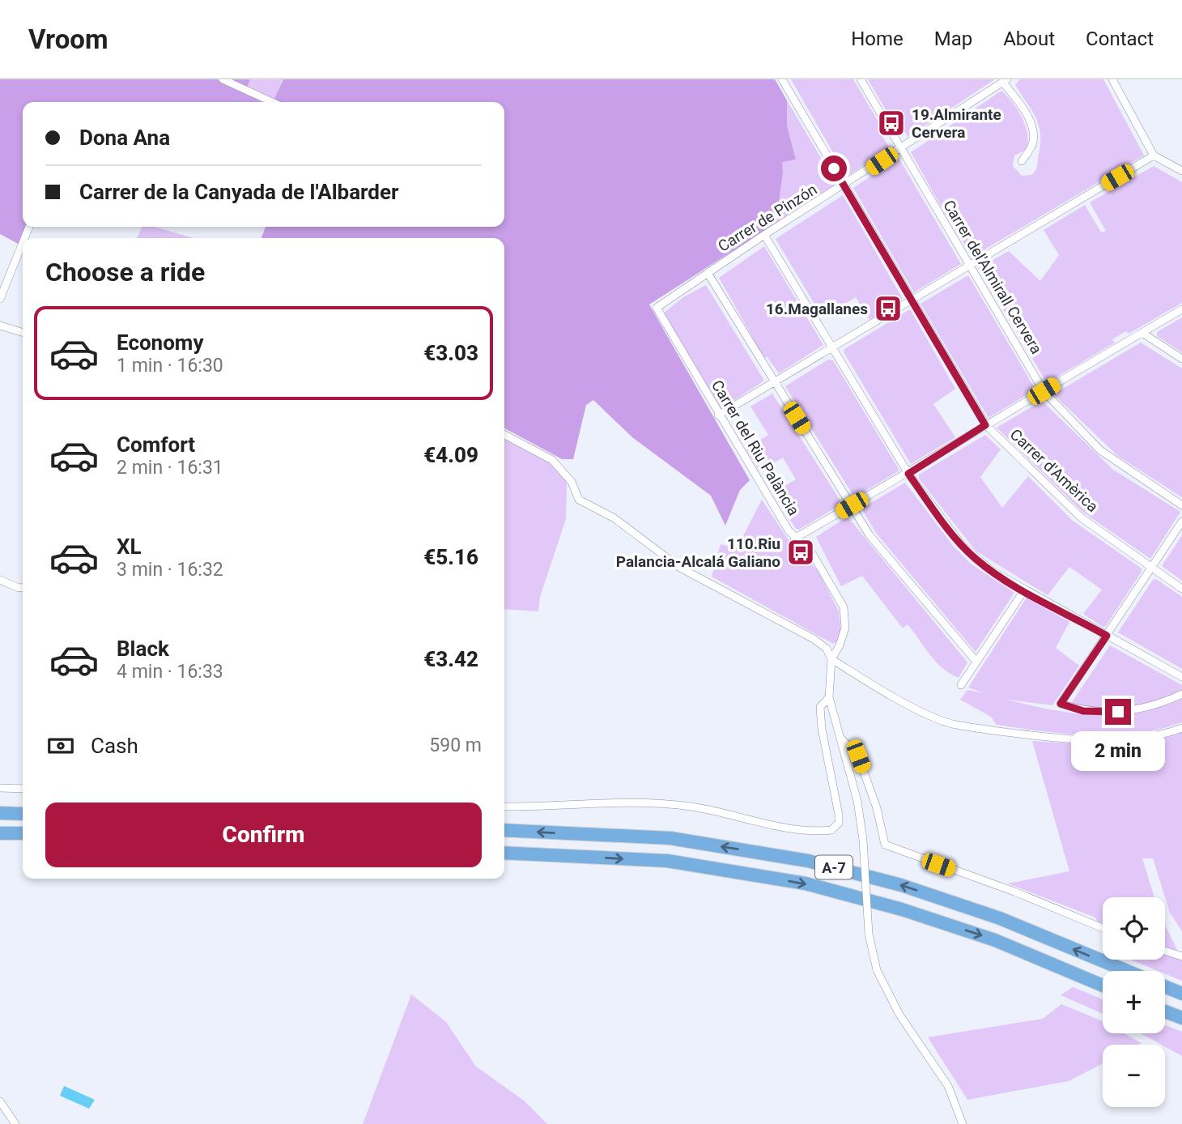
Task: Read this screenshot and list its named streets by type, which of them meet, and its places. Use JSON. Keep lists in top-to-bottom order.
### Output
{
  "streets": {
    "highway": ["A-7"],
    "street": [
      "Carrer de Pinzón",
      "Carrer del'Almirall Cervera",
      "Carrer del Riu Palància",
      "Carrer d'Amèrica"
    ]
  },
  "crossings": [
    ["Carrer de Pinzón", "Carrer del'Almirall Cervera"],
    ["Carrer de Pinzón", "Carrer del Riu Palància"],
    ["Carrer de Pinzón", "Carrer d'Amèrica"]
  ],
  "places": {
    "bus stop": ["19.Almirante Cervera", "16.Magallanes", "110.Riu Palancia-Alcalá Galiano"]
  },
  "page": {
    "header": "Vroom",
    "nav": [
      "Home",
      "Map",
      "About",
      "Contact"
    ],
    "banner": ["Dona Ana", "Carrer de la Canyada de l'Albarder"],
    "heading": "Choose a ride",
    "list": [
      {
        "name": "Economy",
        "note": "1 min · 16:30",
        "value": "€3.03"
      },
      {
        "name": "Comfort",
        "note": "2 min · 16:31",
        "value": "€4.09"
      },
      {
        "name": "XL",
        "note": "3 min · 16:32",
        "value": "€5.16"
      },
      {
        "name": "Black",
        "note": "4 min · 16:33",
        "value": "€3.42"
      }
    ],
    "pay": ["Cash", "590 m"],
    "bubble": "2 min",
    "buttons": "Confirm",
    "map_buttons": ["+", "−"]
  }
}
